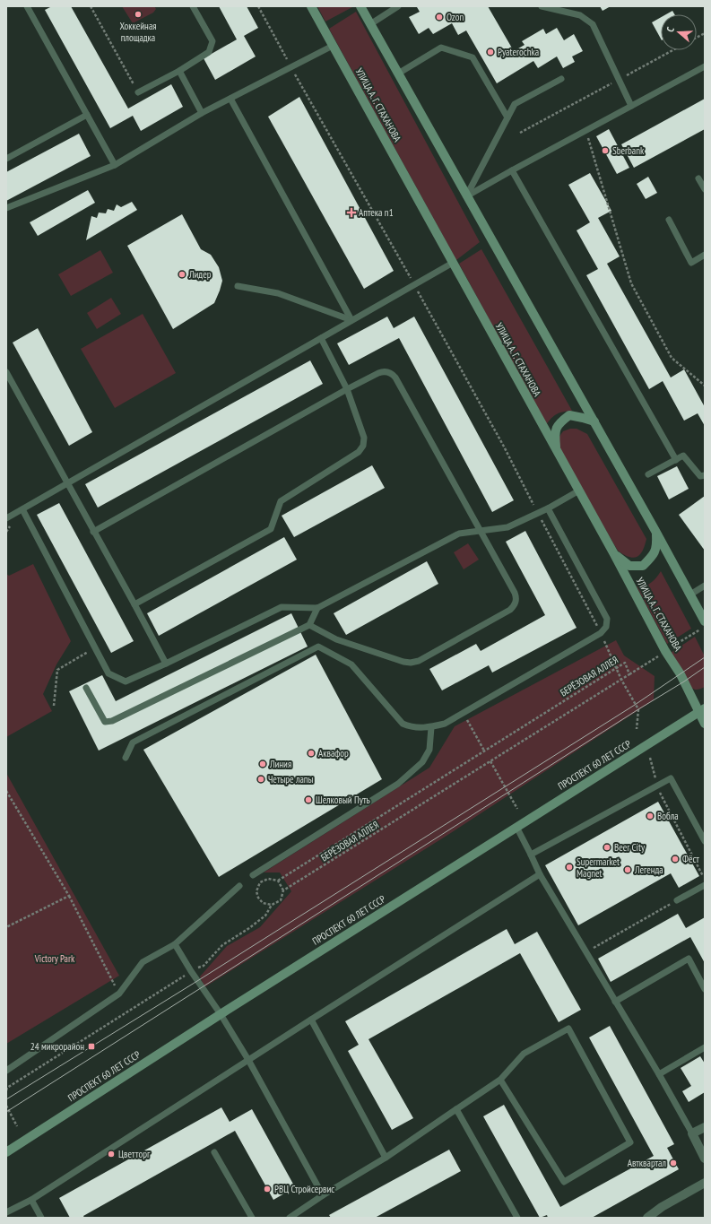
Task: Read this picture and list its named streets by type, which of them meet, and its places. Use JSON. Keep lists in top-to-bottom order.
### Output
{
  "streets": {
    "main road": ["УЛИЦА А. Г. СТАХАНОВА", "ПРОСПЕКТ 60 ЛЕТ СССР"],
    "path": ["БЕРЁЗОВАЯ АЛЛЕЯ"]
  },
  "crossings": [
    ["УЛИЦА А. Г. СТАХАНОВА", "ПРОСПЕКТ 60 ЛЕТ СССР"]
  ],
  "parks": ["Victory Park"],
  "places": {
    "other": [
      "Хоккейная площадка",
      "Ozon",
      "Pyaterochka",
      "Sberbank",
      "Лидер",
      "Аквафор",
      "Линия",
      "Четыре лапы",
      "Шелковый Путь",
      "Вобла",
      "Beer City",
      "Фёст",
      "Supermarket Magnet",
      "Легенда",
      "Цветторг",
      "Автквартал",
      "РВЦ Стройсервис"
    ],
    "health": ["Аптека n1"],
    "transit": ["24 микрорайон"]
  },
  "north": "left"
}
